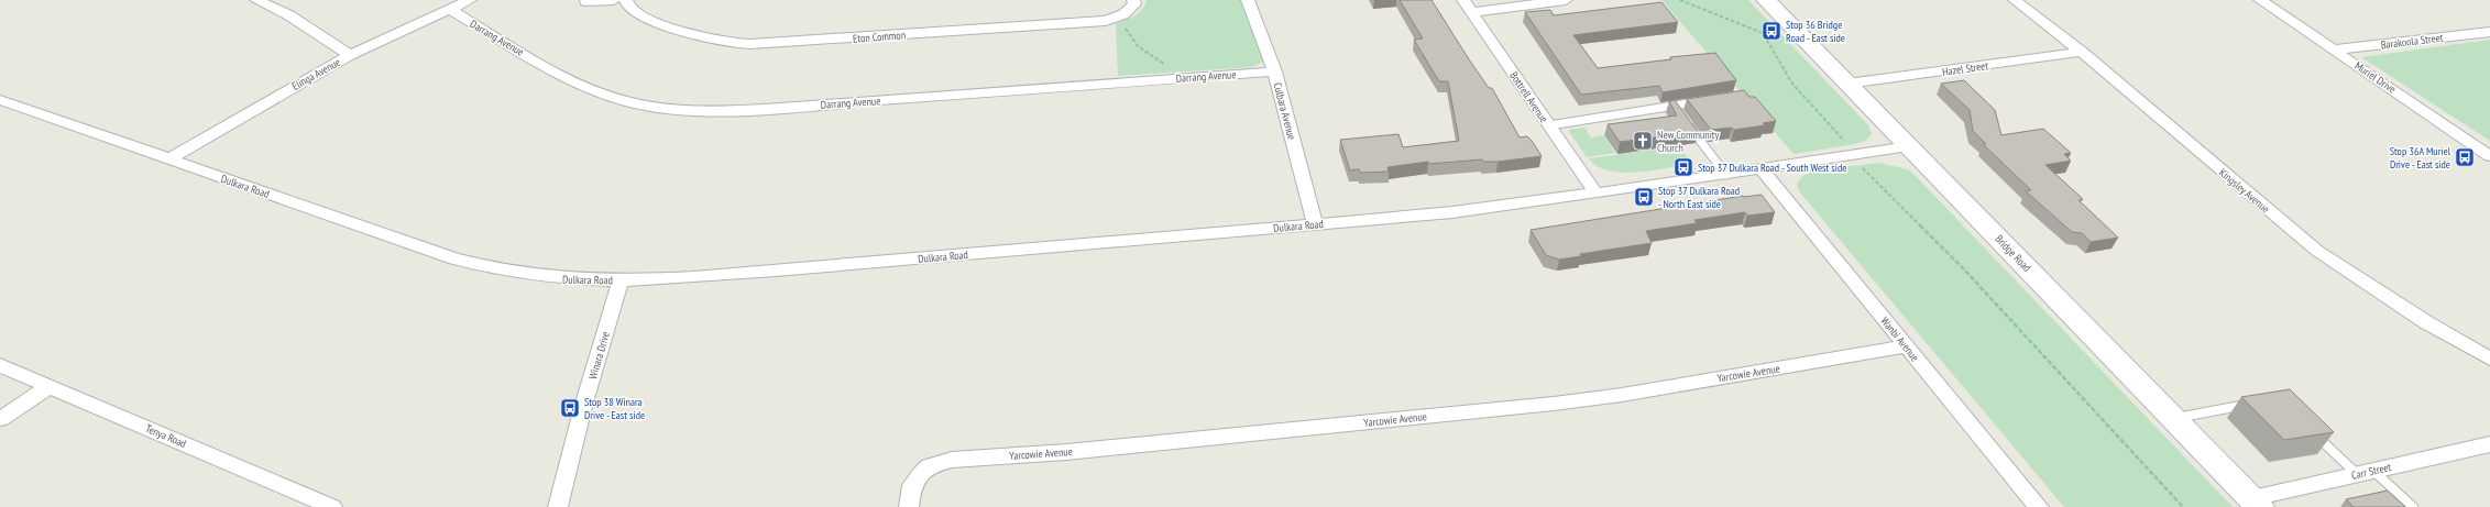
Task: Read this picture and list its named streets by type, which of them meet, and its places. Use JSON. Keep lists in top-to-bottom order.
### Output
{
  "streets": {
    "main road": ["Bridge Road"],
    "street": [
      "Eton Common",
      "Darrang Avenue",
      "Barakoola Street",
      "Hazel Street",
      "Elinga Avenue",
      "Muriel Drive",
      "Bottrell Avenue",
      "Culbara Avenue",
      "Dulkara Road",
      "Kingsley Avenue",
      "Wanbi Avenue",
      "Winara Drive",
      "Yarcowie Avenue",
      "Tenya Road",
      "Carr Street"
    ]
  },
  "crossings": [
    ["Darrang Avenue", "Elinga Avenue"],
    ["Darrang Avenue", "Culbara Avenue"],
    ["Barakoola Street", "Muriel Drive"],
    ["Hazel Street", "Kingsley Avenue"],
    ["Hazel Street", "Bridge Road"],
    ["Elinga Avenue", "Dulkara Road"],
    ["Bottrell Avenue", "Dulkara Road"],
    ["Culbara Avenue", "Dulkara Road"],
    ["Dulkara Road", "Bridge Road"],
    ["Dulkara Road", "Wanbi Avenue"],
    ["Dulkara Road", "Winara Drive"],
    ["Bridge Road", "Carr Street"],
    ["Wanbi Avenue", "Yarcowie Avenue"]
  ],
  "places": {
    "bus stop": [
      "Stop 36 Bridge Road - East side",
      "Stop 36A Muriel Drive - East side",
      "Stop 37 Dulkara Road - South West side",
      "Stop 37 Dulkara Road - North East side",
      "Stop 38 Winara Drive - East side"
    ],
    "church": ["New Community Church"]
  }
}
